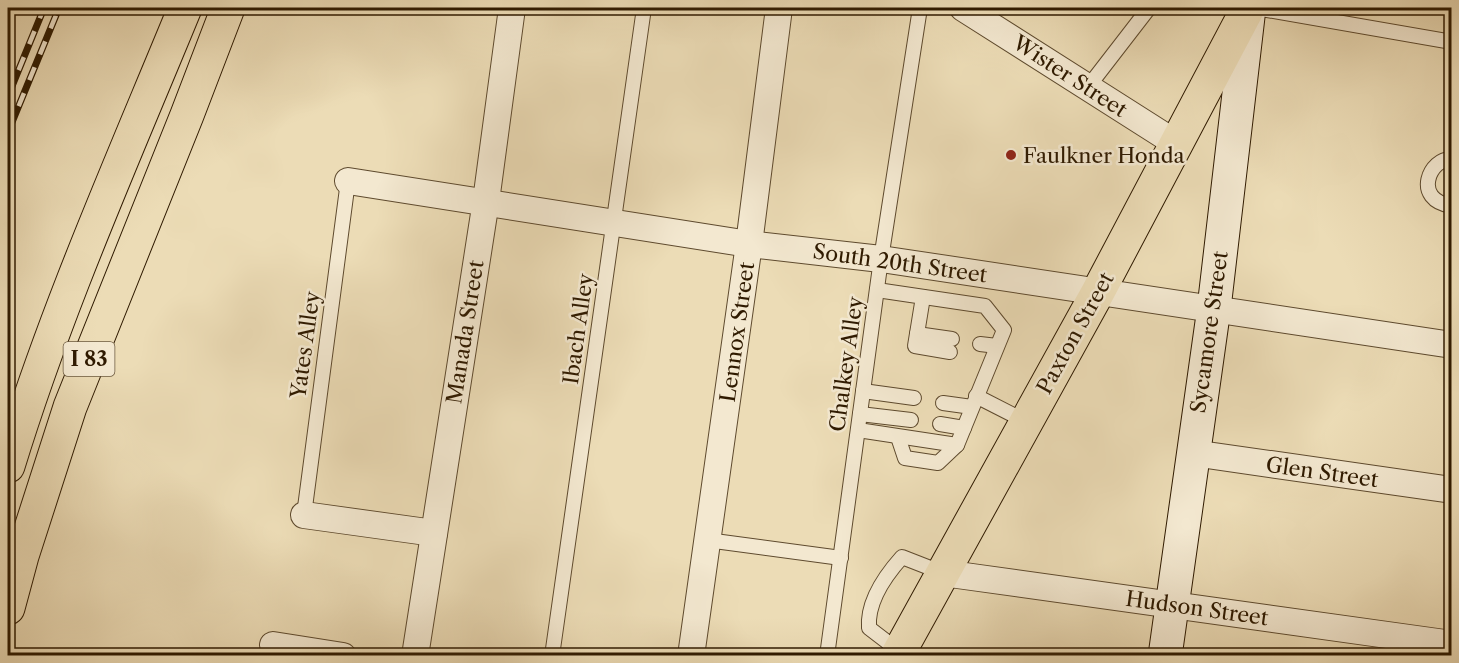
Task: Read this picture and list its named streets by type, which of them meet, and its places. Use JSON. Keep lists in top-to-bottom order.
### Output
{
  "streets": {
    "main road": ["Sycamore Street", "Paxton Street", "I 83"],
    "street": [
      "Wister Street",
      "South 20th Street",
      "Manada Street",
      "Lennox Street",
      "Glen Street",
      "Hudson Street"
    ],
    "lane": ["Ibach Alley", "Yates Alley", "Chalkey Alley"]
  },
  "crossings": [
    ["Wister Street", "Paxton Street"],
    ["South 20th Street", "Ibach Alley"],
    ["South 20th Street", "Manada Street"],
    ["South 20th Street", "Lennox Street"],
    ["South 20th Street", "Sycamore Street"],
    ["South 20th Street", "Paxton Street"],
    ["South 20th Street", "Yates Alley"],
    ["South 20th Street", "Chalkey Alley"],
    ["Sycamore Street", "Paxton Street"],
    ["Sycamore Street", "Glen Street"],
    ["Sycamore Street", "Hudson Street"],
    ["Paxton Street", "Hudson Street"]
  ],
  "places": ["Faulkner Honda"]
}
